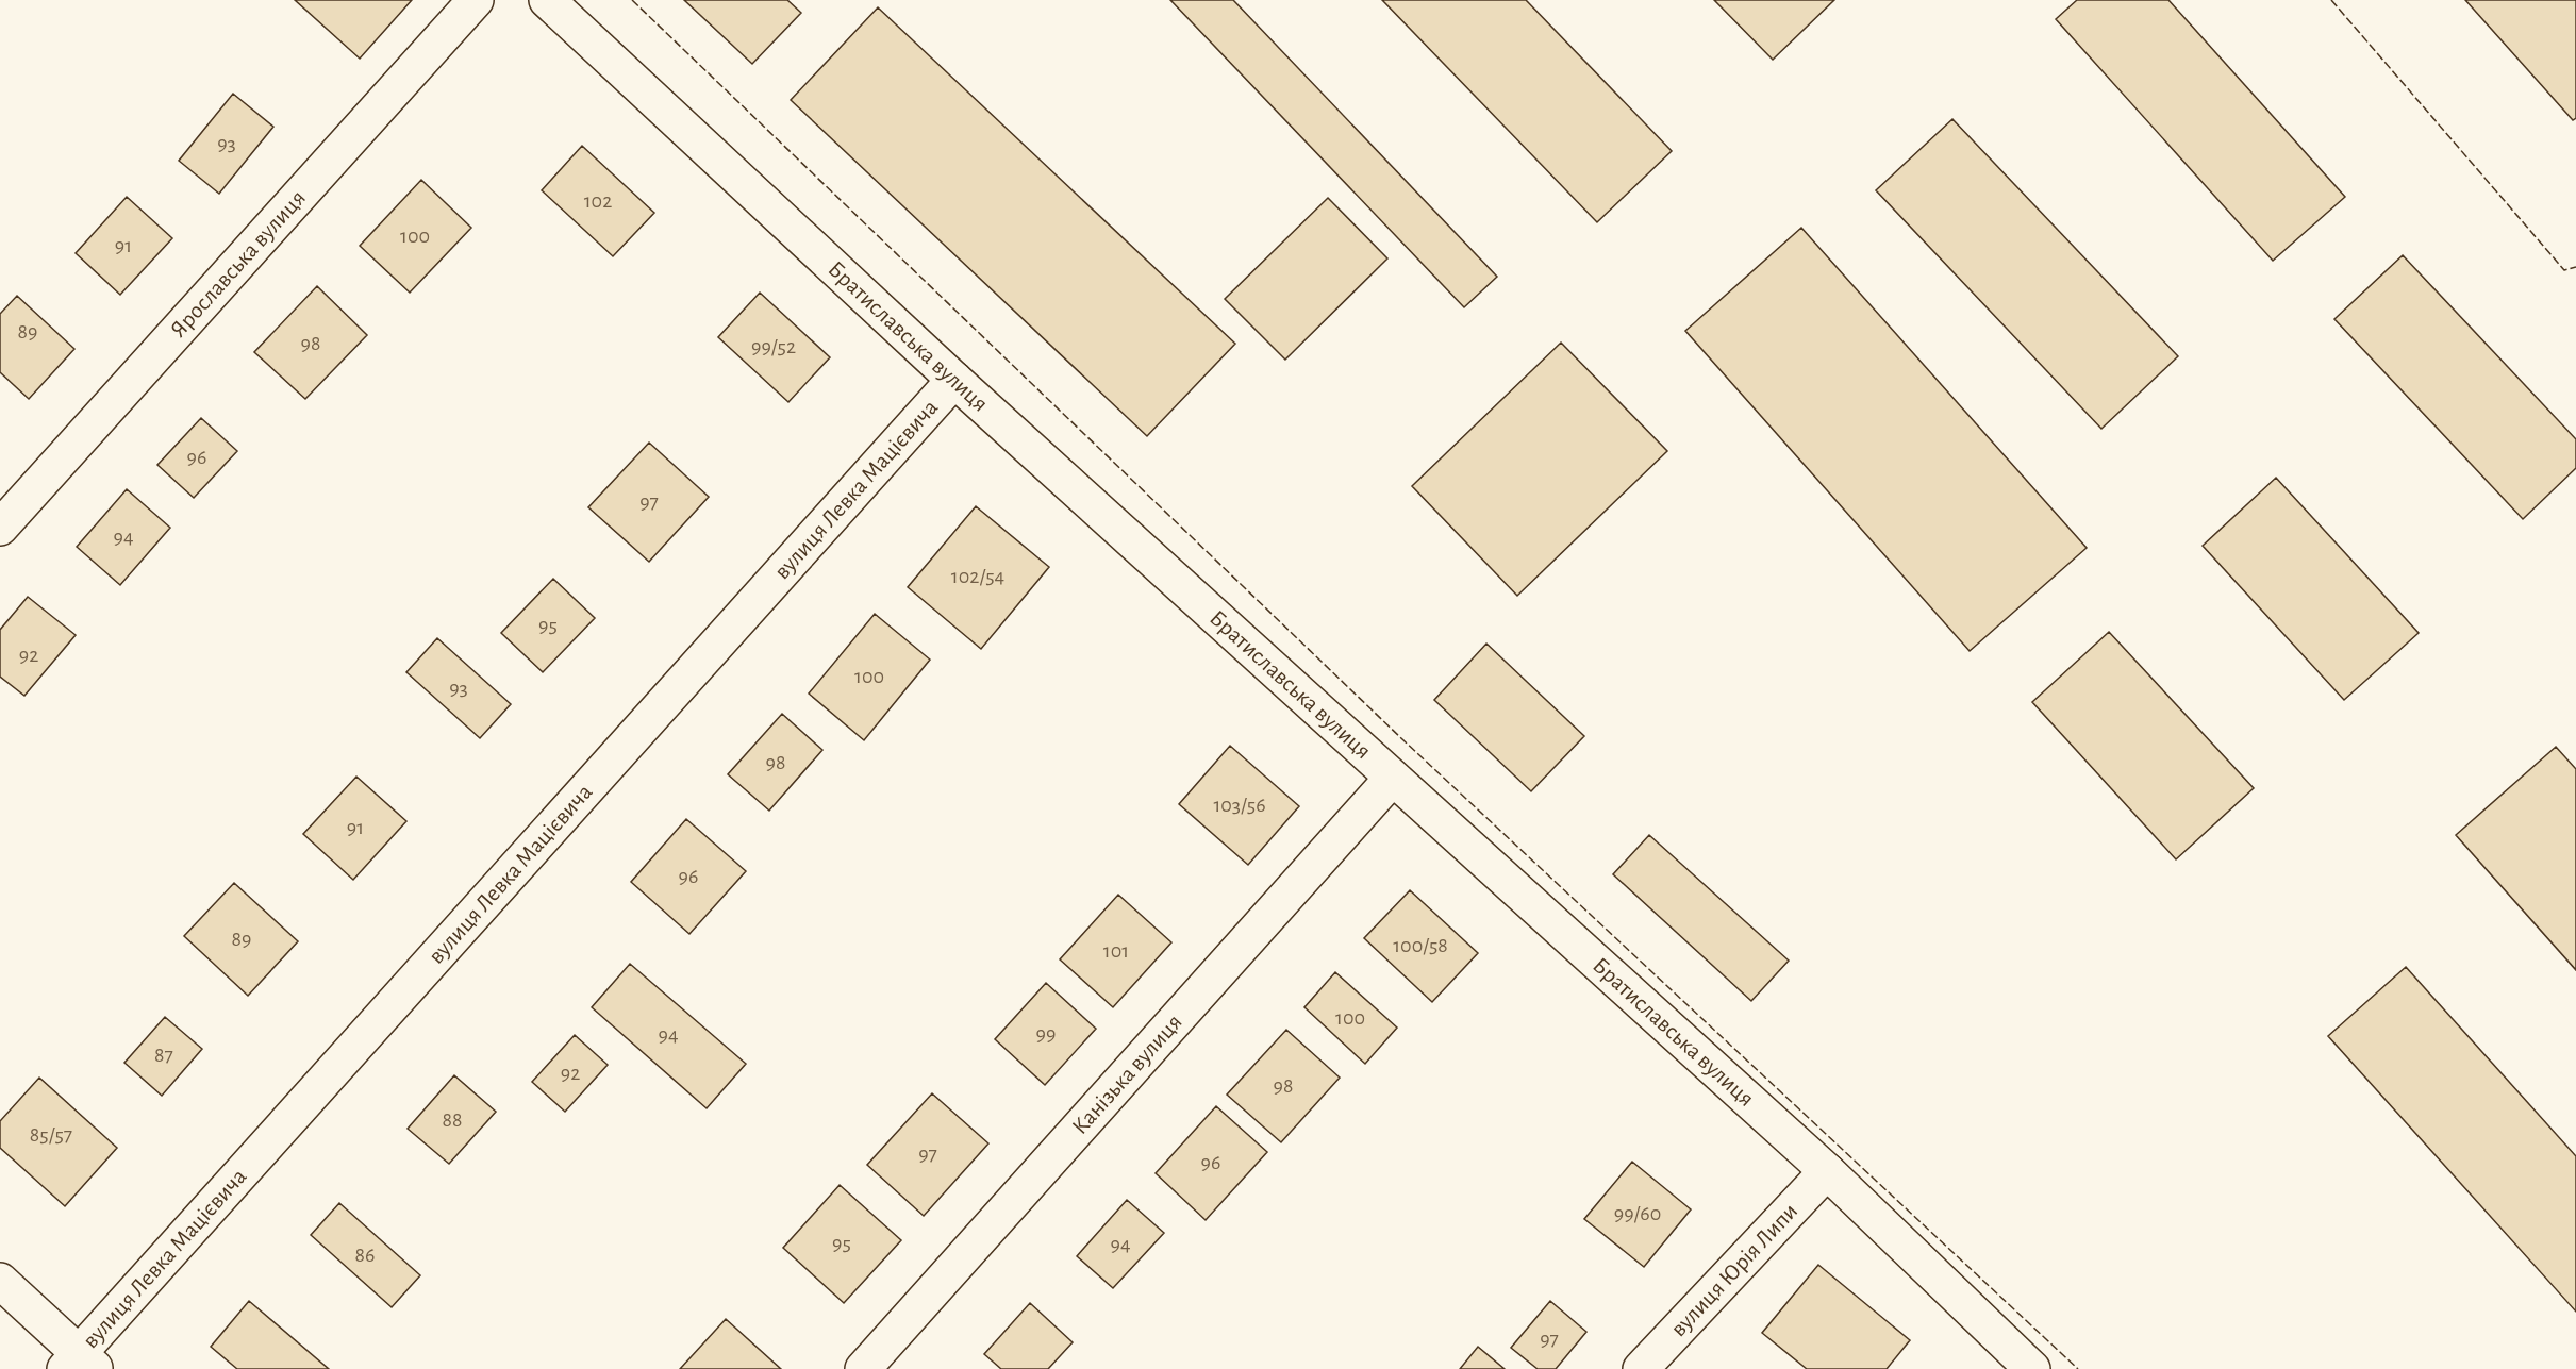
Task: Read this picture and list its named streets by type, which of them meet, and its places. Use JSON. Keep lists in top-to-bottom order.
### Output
{
  "streets": {
    "street": [
      "Ярославська вулиця",
      "Братиславська вулиця",
      "вулиця Левка Мацієвича",
      "Канізька вулиця",
      "вулиця Юрія Липи"
    ]
  },
  "crossings": [
    ["Братиславська вулиця", "вулиця Левка Мацієвича"],
    ["Братиславська вулиця", "Канізька вулиця"],
    ["Братиславська вулиця", "вулиця Юрія Липи"]
  ],
  "house_numbers": [
    "93",
    "102",
    "100",
    "91",
    "89",
    "98",
    "99/52",
    "96",
    "97",
    "94",
    "102/54",
    "95",
    "92",
    "100",
    "93",
    "98",
    "103/56",
    "91",
    "96",
    "89",
    "100/58",
    "101",
    "100",
    "99",
    "94",
    "87",
    "92",
    "98",
    "88",
    "85/57",
    "97",
    "96",
    "99/60",
    "95",
    "94",
    "86",
    "97"
  ]
}
